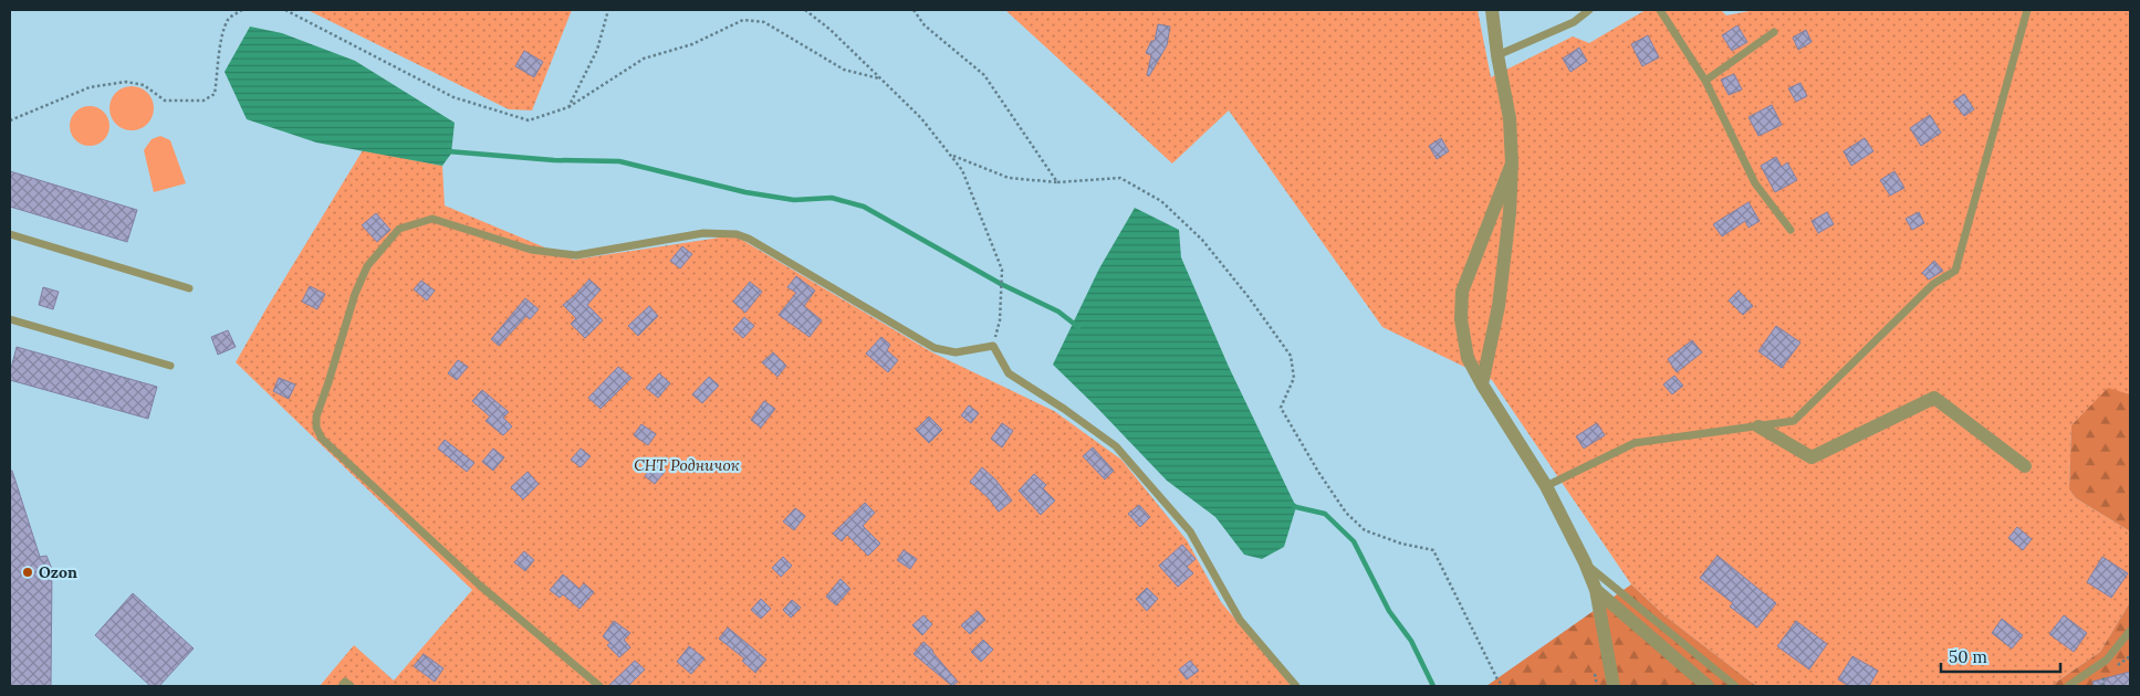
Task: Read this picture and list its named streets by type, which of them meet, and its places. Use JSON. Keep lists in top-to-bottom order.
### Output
{
  "parks": ["СНТ Родничок"],
  "places": ["Ozon"],
  "scale_bar": "50 m"
}
